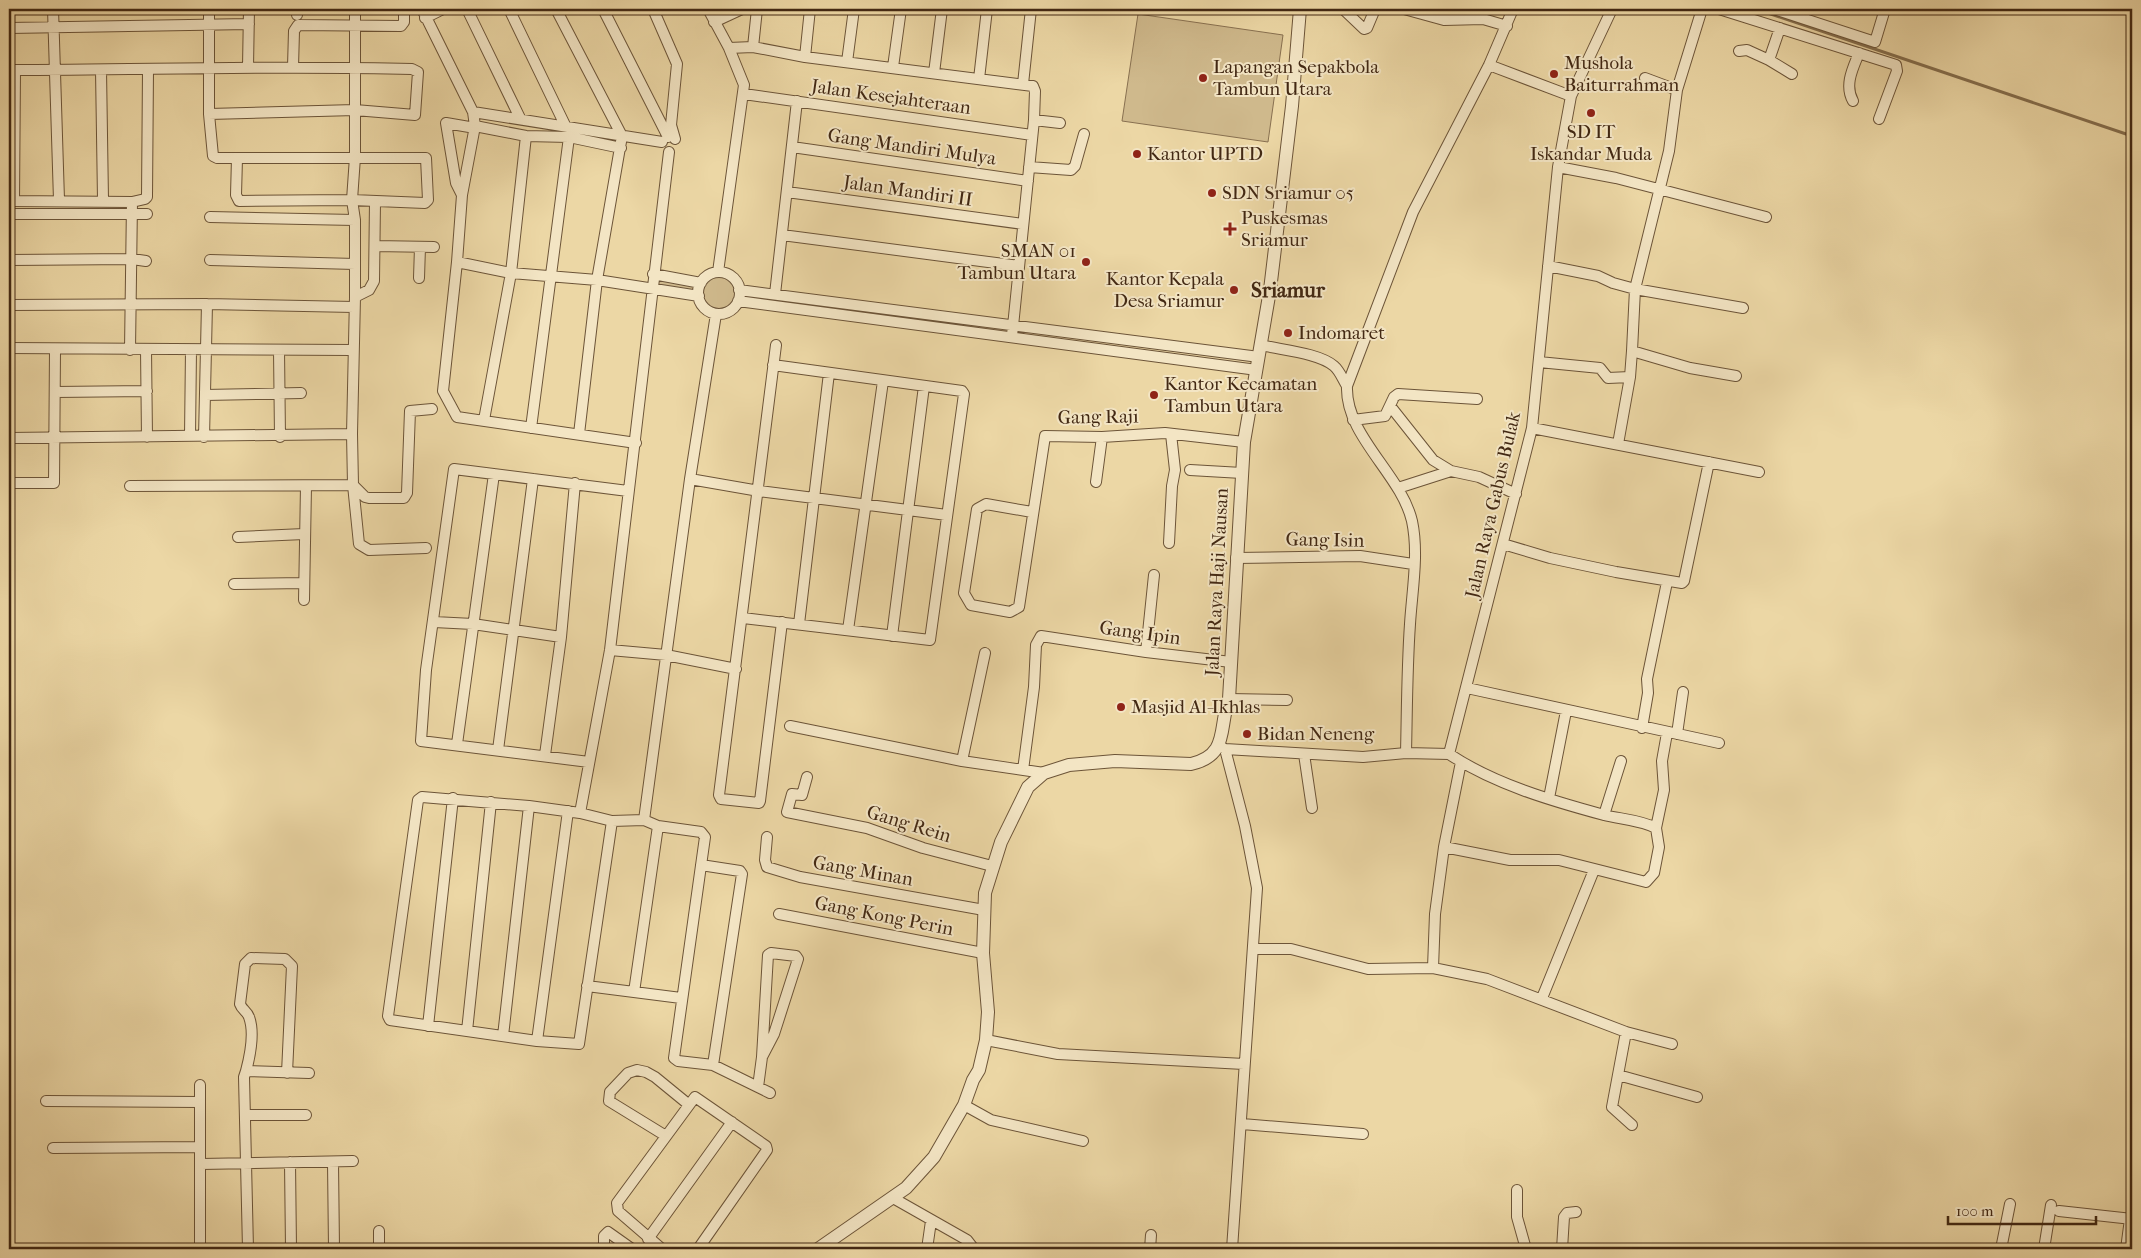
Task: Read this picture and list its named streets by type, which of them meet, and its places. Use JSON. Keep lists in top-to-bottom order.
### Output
{
  "streets": {
    "street": [
      "Jalan Kesejahteraan",
      "Gang Mandiri Mulya",
      "Jalan Mandiri II",
      "Gang Raji",
      "Jalan Raya Gabus Bulak",
      "Gang Isin",
      "Jalan Raya Haji Nausan",
      "Gang Ipin",
      "Gang Rein",
      "Gang Minan",
      "Gang Kong Perin"
    ]
  },
  "crossings": [
    ["Gang Raji", "Jalan Raya Haji Nausan"],
    ["Gang Isin", "Jalan Raya Haji Nausan"],
    ["Jalan Raya Haji Nausan", "Gang Ipin"]
  ],
  "districts": ["Sriamur"],
  "places": {
    "other": [
      "Mushola Baiturrahman",
      "Lapangan Sepakbola Tambun Utara",
      "SD IT Iskandar Muda",
      "Kantor UPTD",
      "SDN Sriamur 05",
      "SMAN 01 Tambun Utara",
      "Kantor Kepala Desa Sriamur",
      "Indomaret",
      "Kantor Kecamatan Tambun Utara",
      "Masjid Al-Ikhlas",
      "Bidan Neneng"
    ],
    "health": ["Puskesmas Sriamur"]
  },
  "scale_bar": "100 m"
}
